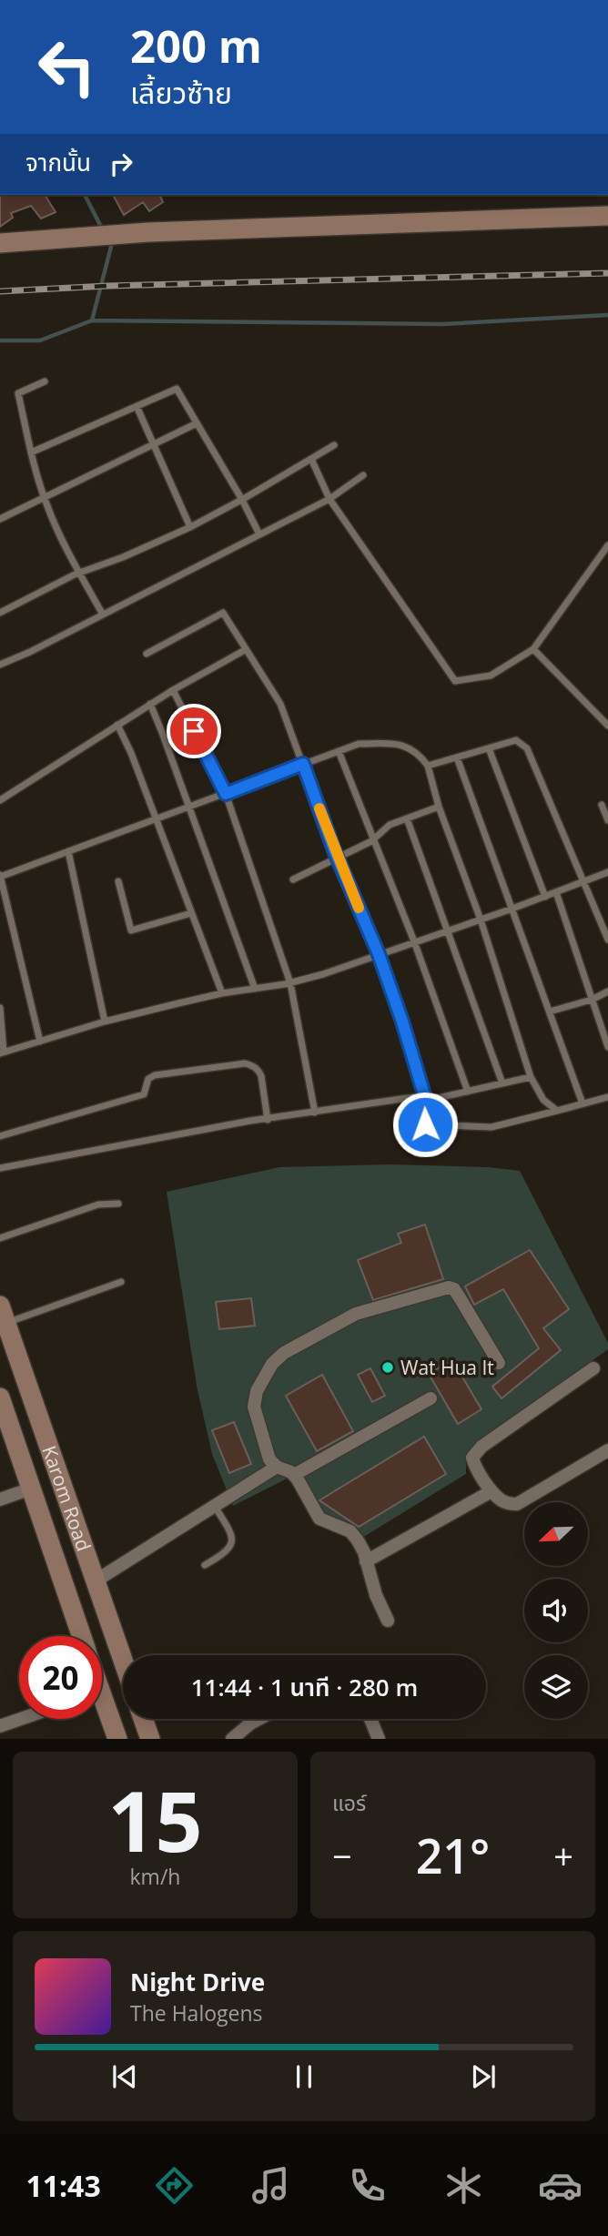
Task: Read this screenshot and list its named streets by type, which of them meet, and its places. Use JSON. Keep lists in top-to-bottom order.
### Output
{
  "streets": {
    "main road": ["Karom Road"]
  },
  "places": ["Wat Hua It"],
  "north": "bottom left",
  "page": {
    "turn": ["200 m", "เลี้ยวซ้าย"],
    "then": "จากนั้น",
    "limit": "20",
    "trip": "11:44 · 1 นาที · 280 m",
    "tile": [
      ["15", "km/h"],
      "แอร์"
    ],
    "heat": ["−", "21°", "+"],
    "song": ["Night Drive", "The Halogens"],
    "tabs": "11:43"
  }
}
